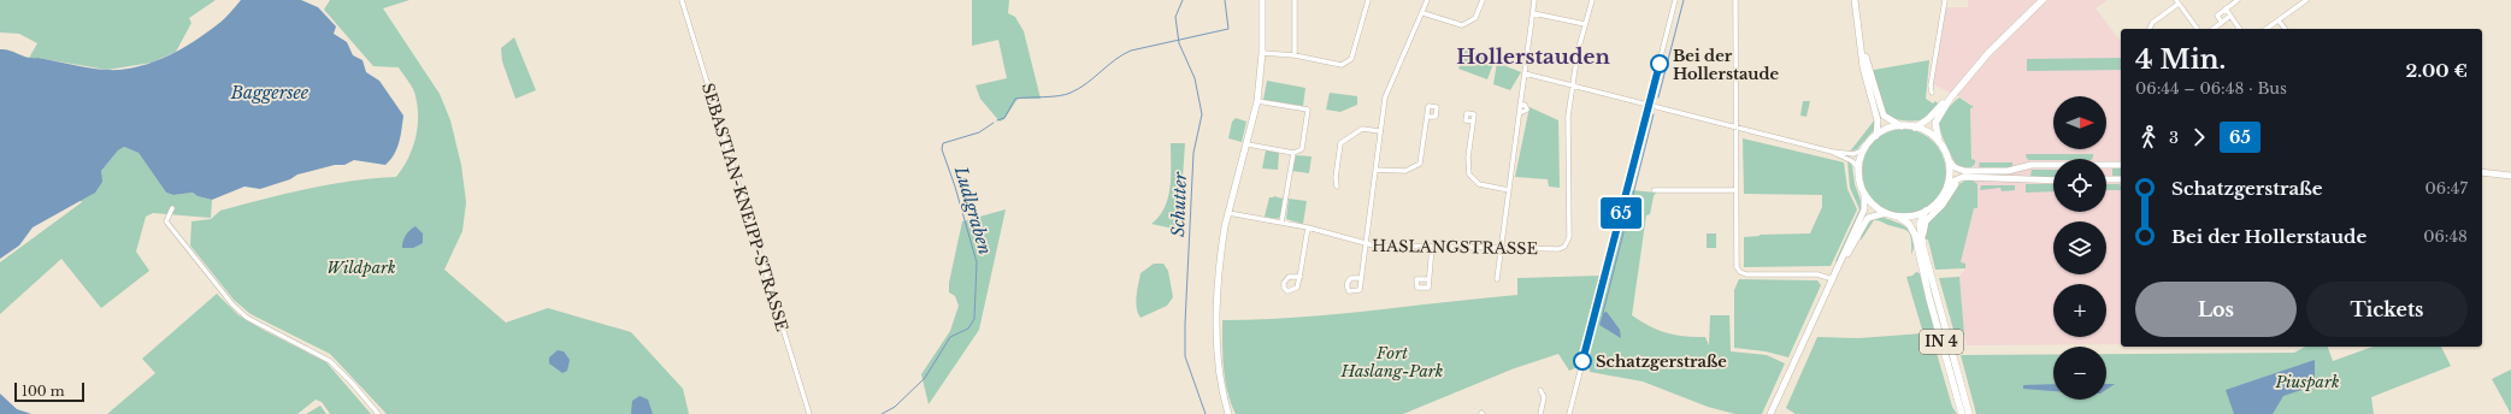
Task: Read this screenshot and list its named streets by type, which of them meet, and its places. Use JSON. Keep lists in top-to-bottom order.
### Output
{
  "streets": {
    "main road": ["IN 4"],
    "street": ["SEBASTIAN-KNEIPP-STRASSE", "HASLANGSTRASSE"]
  },
  "districts": ["Hollerstauden"],
  "water": ["Baggersee", "Schutter", "Ludlgraben"],
  "parks": ["Wildpark", "Fort Haslang-Park", "Piuspark"],
  "places": ["Bei der Hollerstaude", "Schatzgerstraße"],
  "lines": ["bus line 65"],
  "scale_bar": "100 m",
  "north": "right",
  "page": {
    "on_map": "65",
    "heading": ["4 Min.", "06:44 – 06:48 · Bus", "2.00 €"],
    "map_buttons": ["+", "−"],
    "legs": ["3", "65"],
    "list": [
      {
        "name": "Schatzgerstraße",
        "value": "06:47"
      },
      {
        "name": "Bei der Hollerstaude",
        "value": "06:48"
      }
    ],
    "buttons": ["Los", "Tickets"],
    "scale": "100 m"
  }
}
